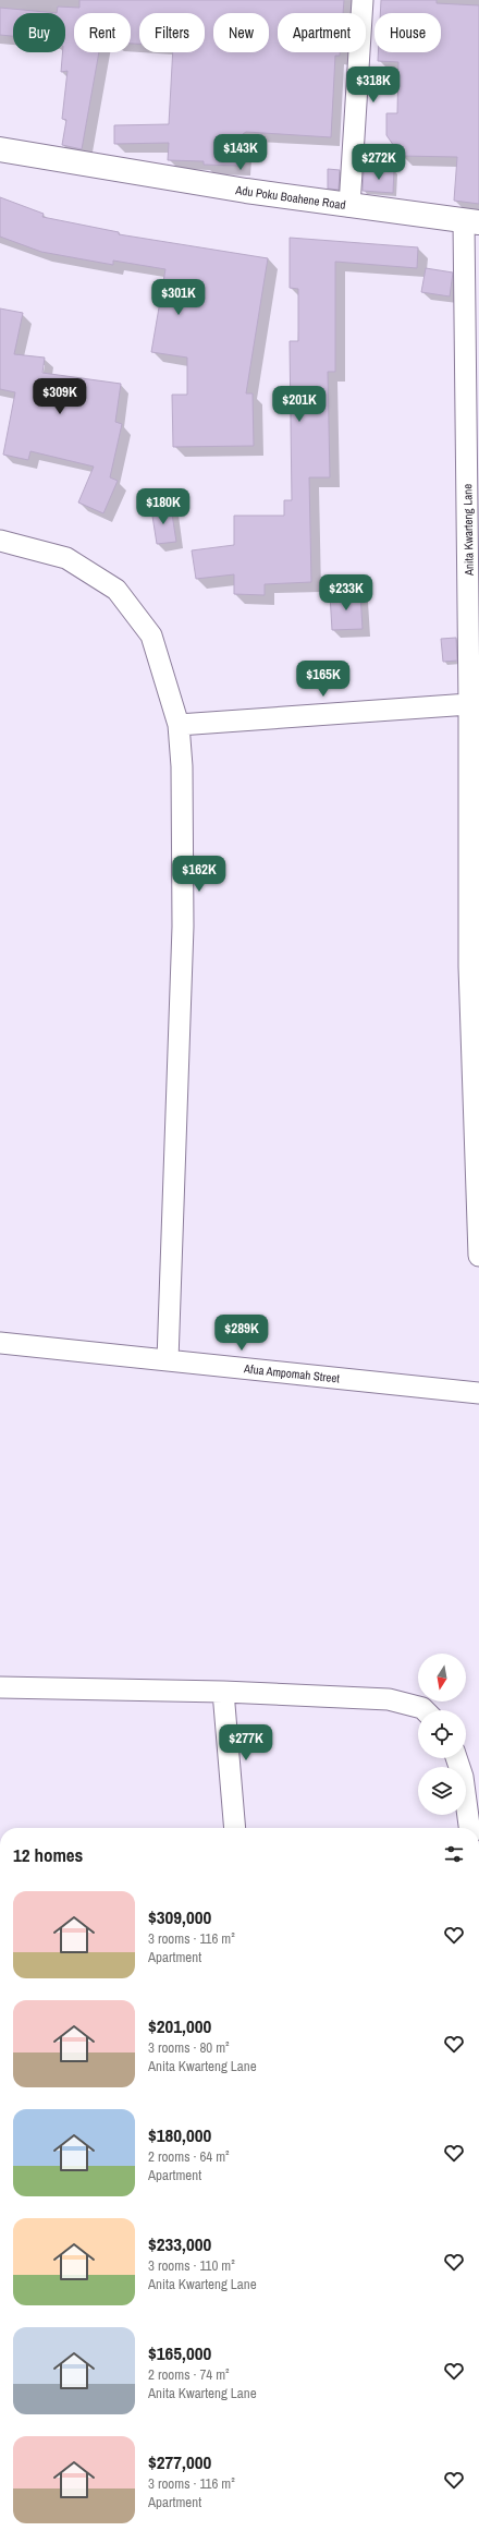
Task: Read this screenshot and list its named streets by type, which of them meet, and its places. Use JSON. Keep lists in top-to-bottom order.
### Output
{
  "streets": {
    "street": ["Adu Poku Boahene Road", "Anita Kwarteng Lane", "Afua Ampomah Street"]
  },
  "crossings": [
    ["Adu Poku Boahene Road", "Anita Kwarteng Lane"]
  ],
  "north": "bottom",
  "page": {
    "chip": [
      "Buy",
      "Rent",
      "Filters",
      "New",
      "Apartment",
      "House"
    ],
    "price": [
      "$318K",
      "$143K",
      "$272K",
      "$301K",
      "$309K",
      "$201K",
      "$180K",
      "$233K",
      "$165K",
      "$162K",
      "$289K",
      "$277K"
    ],
    "heading": "12 homes",
    "list": [
      {
        "name": "$309,000",
        "note": "3 rooms · 116 m² · Apartment"
      },
      {
        "name": "$201,000",
        "note": "3 rooms · 80 m² · Anita Kwarteng Lane"
      },
      {
        "name": "$180,000",
        "note": "2 rooms · 64 m² · Apartment"
      },
      {
        "name": "$233,000",
        "note": "3 rooms · 110 m² · Anita Kwarteng Lane"
      },
      {
        "name": "$165,000",
        "note": "2 rooms · 74 m² · Anita Kwarteng Lane"
      },
      {
        "name": "$277,000",
        "note": "3 rooms · 116 m² · Apartment"
      }
    ]
  }
}
